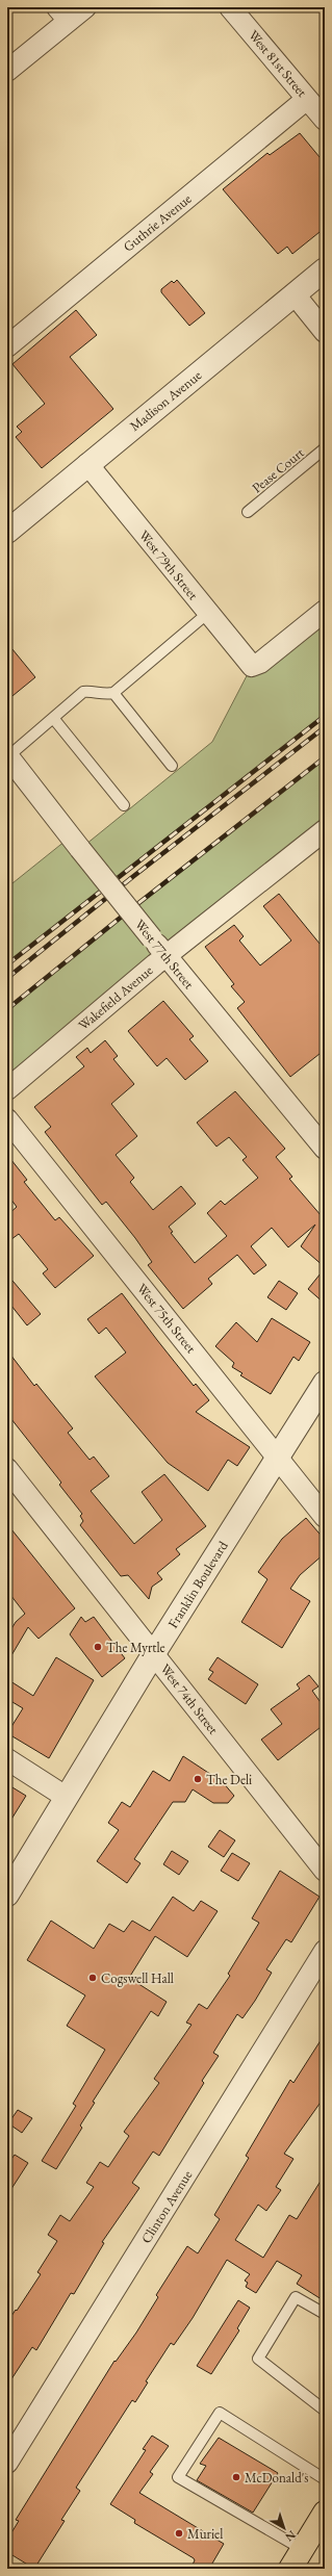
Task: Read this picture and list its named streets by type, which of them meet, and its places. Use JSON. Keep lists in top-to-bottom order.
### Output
{
  "streets": {
    "street": [
      "West 81st Street",
      "Guthrie Avenue",
      "Madison Avenue",
      "West 79th Street",
      "West 77th Street",
      "Wakefield Avenue",
      "West 75th Street",
      "Franklin Boulevard",
      "West 74th Street",
      "Clinton Avenue"
    ],
    "lane": ["Pease Court"]
  },
  "crossings": [
    ["West 81st Street", "Guthrie Avenue"],
    ["Madison Avenue", "West 79th Street"],
    ["West 77th Street", "Wakefield Avenue"],
    ["West 75th Street", "Franklin Boulevard"],
    ["Franklin Boulevard", "West 74th Street"]
  ],
  "places": [
    "The Myrtle",
    "The Deli",
    "Cogswell Hall",
    "McDonald's",
    "Muriel"
  ],
  "north": "bottom right"
}
